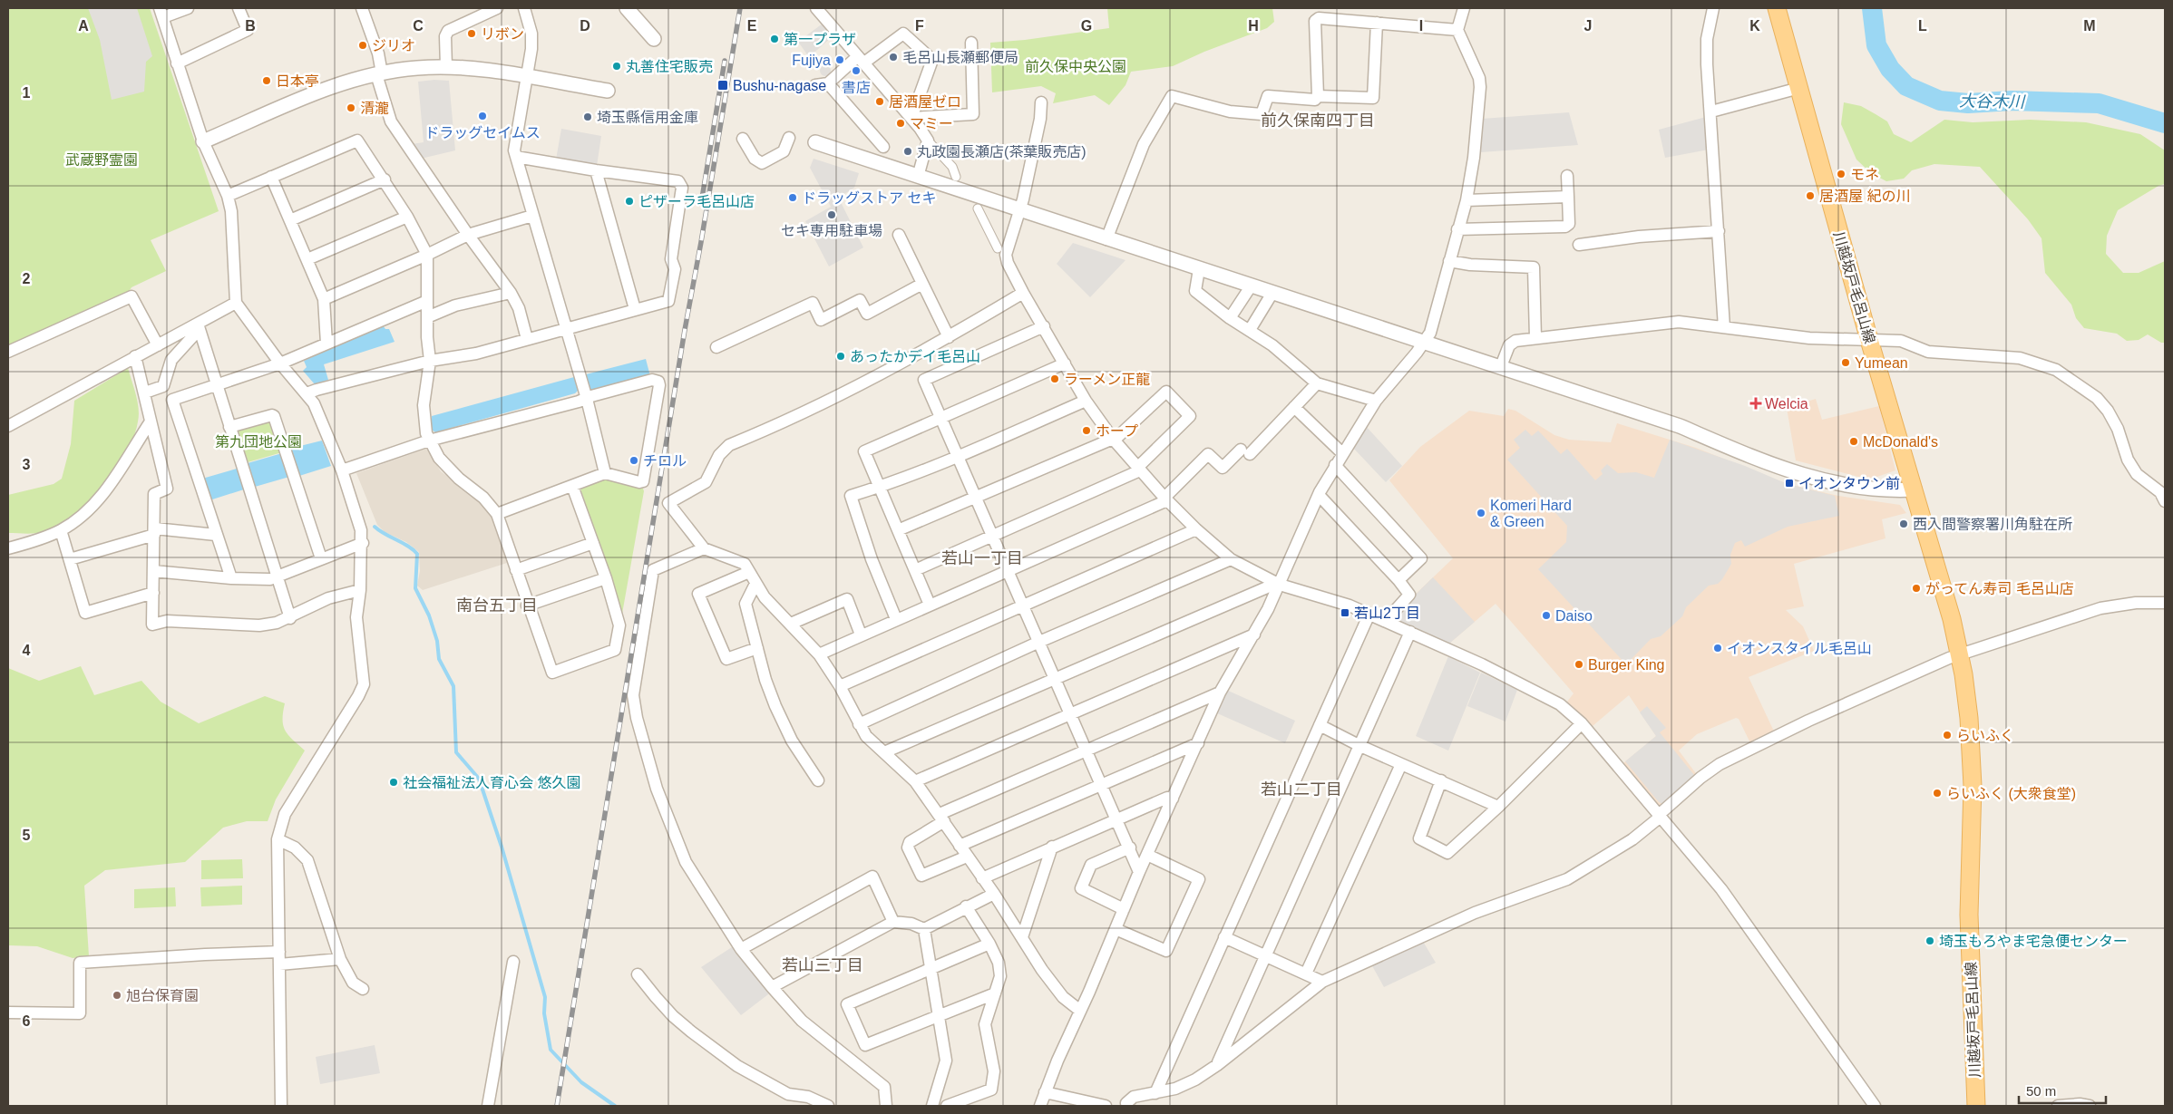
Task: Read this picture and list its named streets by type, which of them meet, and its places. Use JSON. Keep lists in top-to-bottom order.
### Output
{
  "streets": {
    "main road": ["川越坂戸毛呂山線"]
  },
  "districts": [
    "前久保南四丁目",
    "若山一丁目",
    "南台五丁目",
    "若山二丁目",
    "若山三丁目"
  ],
  "water": ["大谷木川"],
  "parks": ["前久保中央公園", "武蔵野霊園", "第九団地公園"],
  "places": {
    "other": [
      "リボン",
      "第一プラザ",
      "ジリオ",
      "毛呂山長瀬郵便局",
      "Fujiya",
      "丸善住宅販売",
      "書店",
      "日本亭",
      "居酒屋ゼロ",
      "清瀧",
      "ドラッグセイムス",
      "埼玉縣信用金庫",
      "マミー",
      "丸政園長瀬店(茶葉販売店)",
      "モネ",
      "居酒屋 紀の川",
      "ドラッグストア セキ",
      "ピザーラ毛呂山店",
      "セキ専用駐車場",
      "あったかデイ毛呂山",
      "Yumean",
      "ラーメン正龍",
      "ホープ",
      "McDonald's",
      "チロル",
      "Komeri Hard & Green",
      "西入間警察署川角駐在所",
      "がってん寿司 毛呂山店",
      "Daiso",
      "イオンスタイル毛呂山",
      "Burger King",
      "らいふく",
      "社会福祉法人育心会 悠久園",
      "らいふく (大衆食堂)",
      "埼玉もろやま宅急便センター",
      "旭台保育園"
    ],
    "transit": ["Bushu-nagase", "イオンタウン前", "若山2丁目"],
    "health": ["Welcia"]
  },
  "scale_bar": "50 m",
  "grid": {
    "columns": [
      "A",
      "B",
      "C",
      "D",
      "E",
      "F",
      "G",
      "H",
      "I",
      "J",
      "K",
      "L",
      "M"
    ],
    "rows": [
      "1",
      "2",
      "3",
      "4",
      "5",
      "6"
    ]
  }
}
